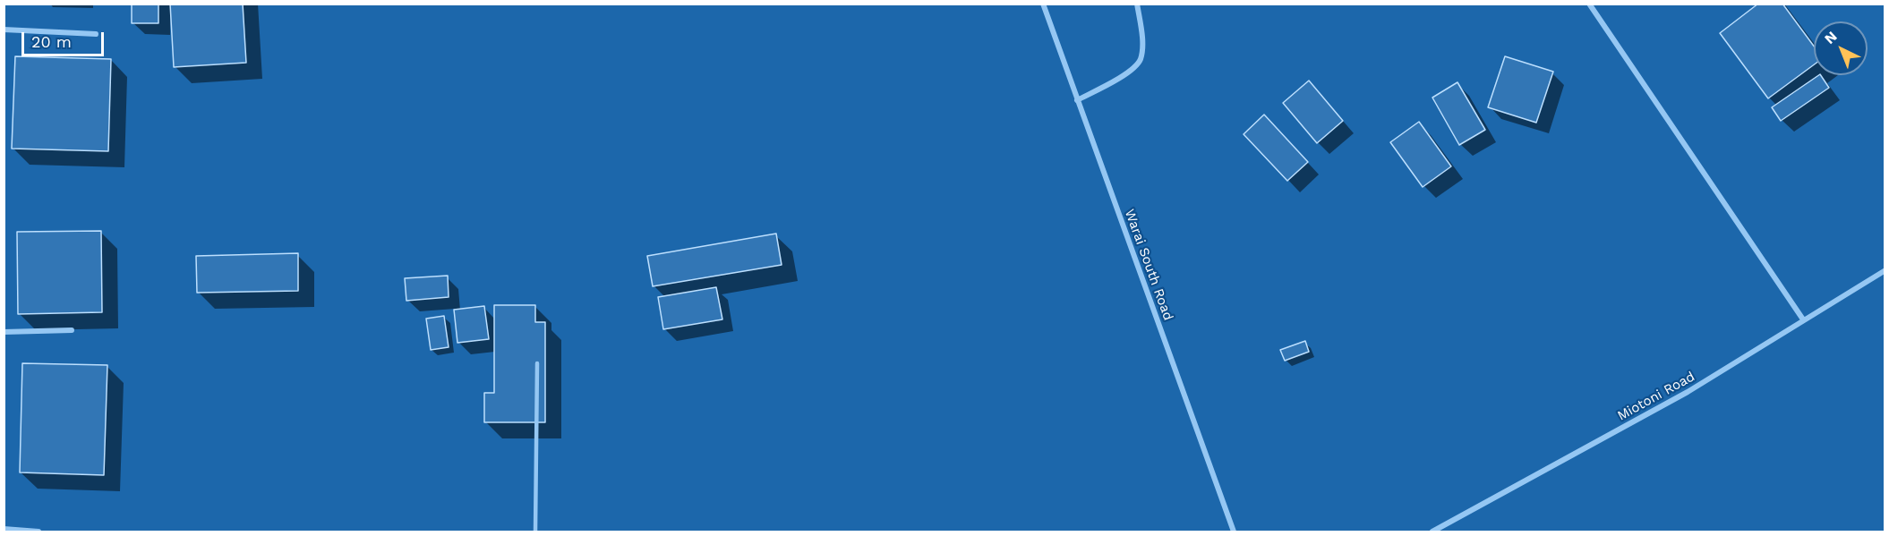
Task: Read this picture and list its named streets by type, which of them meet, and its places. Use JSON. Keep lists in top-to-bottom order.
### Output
{
  "streets": {
    "street": ["Warai South Road", "Miotoni Road"]
  },
  "scale_bar": "20 m",
  "north": "top left"
}
